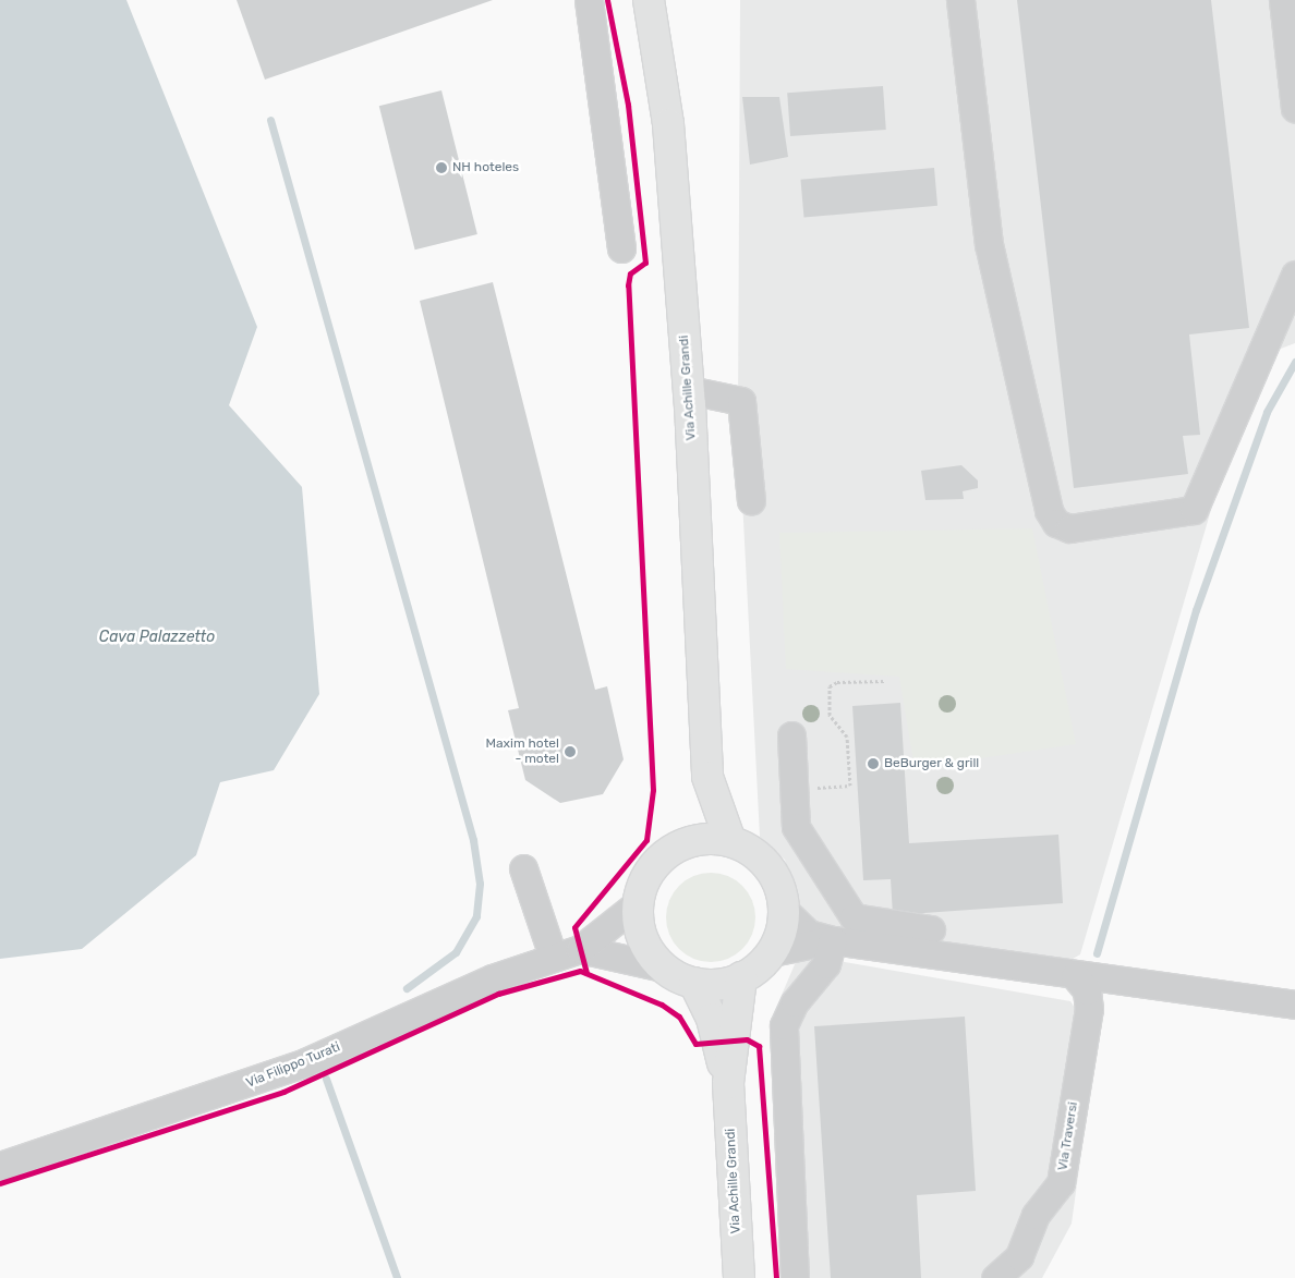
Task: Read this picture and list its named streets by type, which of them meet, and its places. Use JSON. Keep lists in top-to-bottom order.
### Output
{
  "streets": {
    "main road": ["Via Achille Grandi"],
    "street": ["Via Filippo Turati", "Via Traversi"]
  },
  "crossings": [
    ["Via Achille Grandi", "Via Filippo Turati"]
  ],
  "water": ["Cava Palazzetto"],
  "places": ["NH hoteles", "Maxim hotel - motel", "BeBurger & grill"]
}
